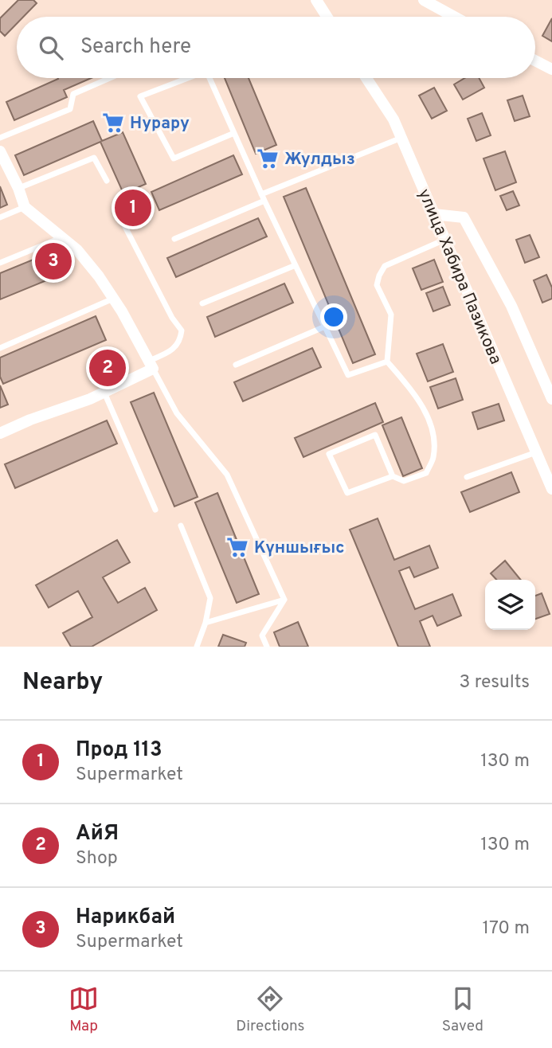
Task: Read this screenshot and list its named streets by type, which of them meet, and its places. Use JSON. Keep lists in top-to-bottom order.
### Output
{
  "streets": {
    "street": ["улица Хабира Пазикова"]
  },
  "places": {
    "supermarket": ["Нурару", "Жулдыз", "Күншығыс"]
  },
  "page": {
    "search": "Search here",
    "pins": ["1", "3", "2"],
    "heading": ["Nearby", "3 results"],
    "list": [
      {
        "mark": "1",
        "name": "Прод 113",
        "note": "Supermarket",
        "value": "130 m"
      },
      {
        "mark": "2",
        "name": "АйЯ",
        "note": "Shop",
        "value": "130 m"
      },
      {
        "mark": "3",
        "name": "Нарикбай",
        "note": "Supermarket",
        "value": "170 m"
      }
    ],
    "nav": ["Map", "Directions", "Saved"]
  }
}
